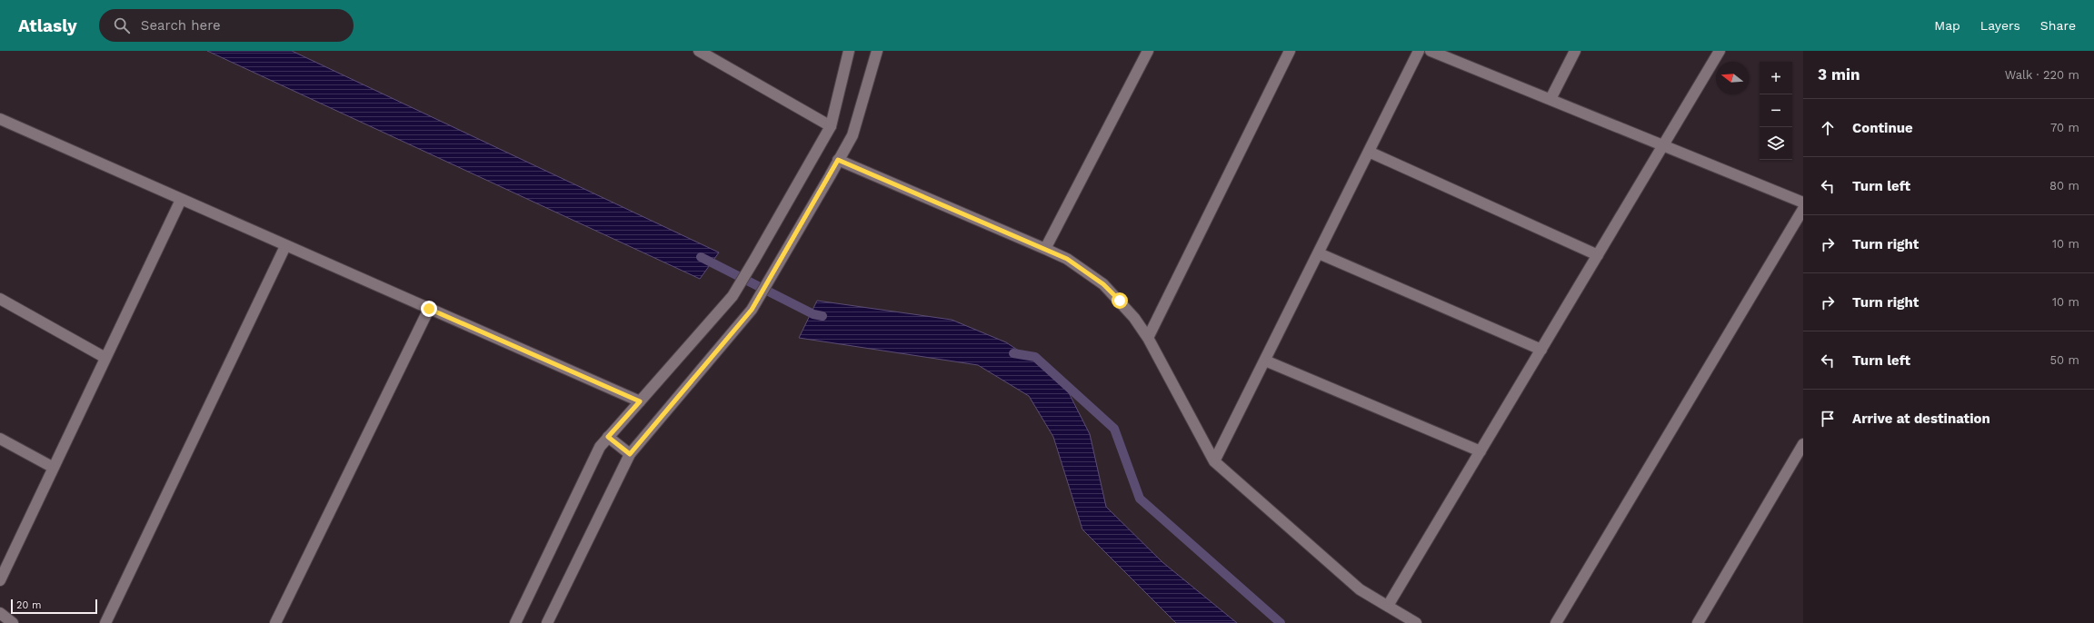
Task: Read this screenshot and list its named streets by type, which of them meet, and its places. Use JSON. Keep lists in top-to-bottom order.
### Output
{
  "scale_bar": "20 m",
  "north": "left",
  "page": {
    "header": "Atlasly",
    "search": "Search here",
    "nav": ["Map", "Layers", "Share"],
    "heading": ["3 min", "Walk · 220 m"],
    "map_buttons": ["+", "−"],
    "list": [
      ["Continue", "70 m"],
      ["Turn left", "80 m"],
      ["Turn right", "10 m"],
      ["Turn right", "10 m"],
      ["Turn left", "50 m"],
      "Arrive at destination"
    ],
    "scale": "20 m"
  }
}
